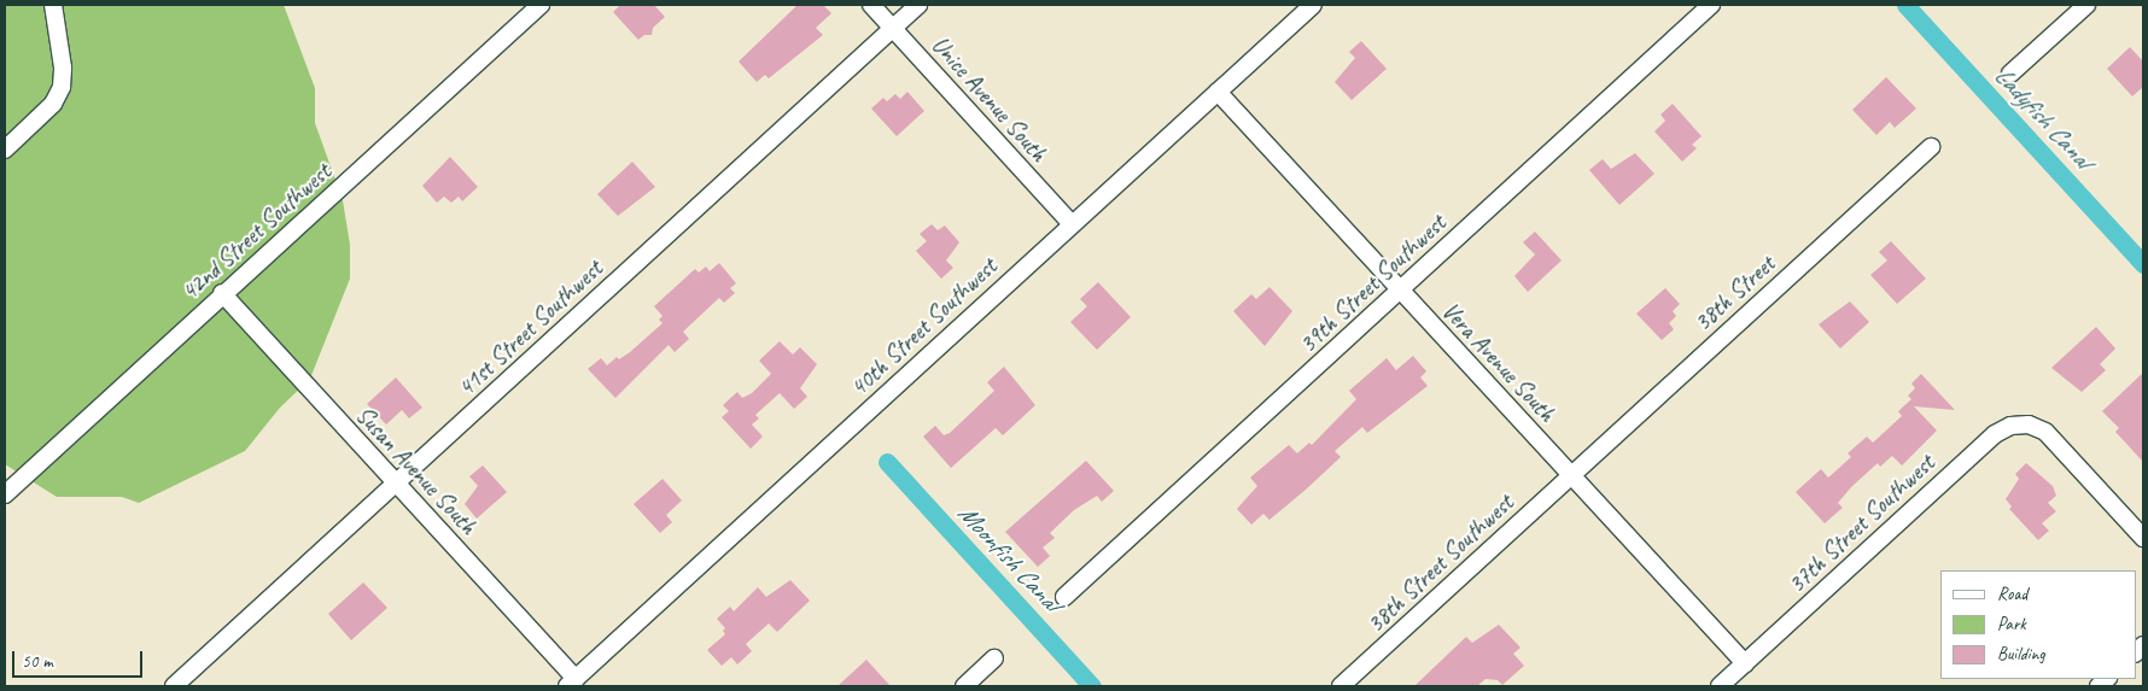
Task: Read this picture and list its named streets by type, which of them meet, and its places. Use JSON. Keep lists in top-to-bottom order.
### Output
{
  "streets": {
    "street": [
      "Unice Avenue South",
      "42nd Street Southwest",
      "39th Street Southwest",
      "38th Street",
      "40th Street Southwest",
      "41st Street Southwest",
      "Vera Avenue South",
      "Susan Avenue South",
      "37th Street Southwest",
      "38th Street Southwest"
    ]
  },
  "crossings": [
    ["Unice Avenue South", "40th Street Southwest"],
    ["Unice Avenue South", "41st Street Southwest"],
    ["42nd Street Southwest", "Susan Avenue South"],
    ["39th Street Southwest", "Vera Avenue South"],
    ["38th Street", "Vera Avenue South"],
    ["38th Street", "38th Street Southwest"],
    ["40th Street Southwest", "Vera Avenue South"],
    ["40th Street Southwest", "Susan Avenue South"],
    ["41st Street Southwest", "Susan Avenue South"],
    ["Vera Avenue South", "37th Street Southwest"],
    ["Vera Avenue South", "38th Street Southwest"]
  ],
  "water": ["Ladyfish Canal", "Moonfish Canal"],
  "legend": ["Road", "Park", "Building"],
  "scale_bar": "50 m"
}
